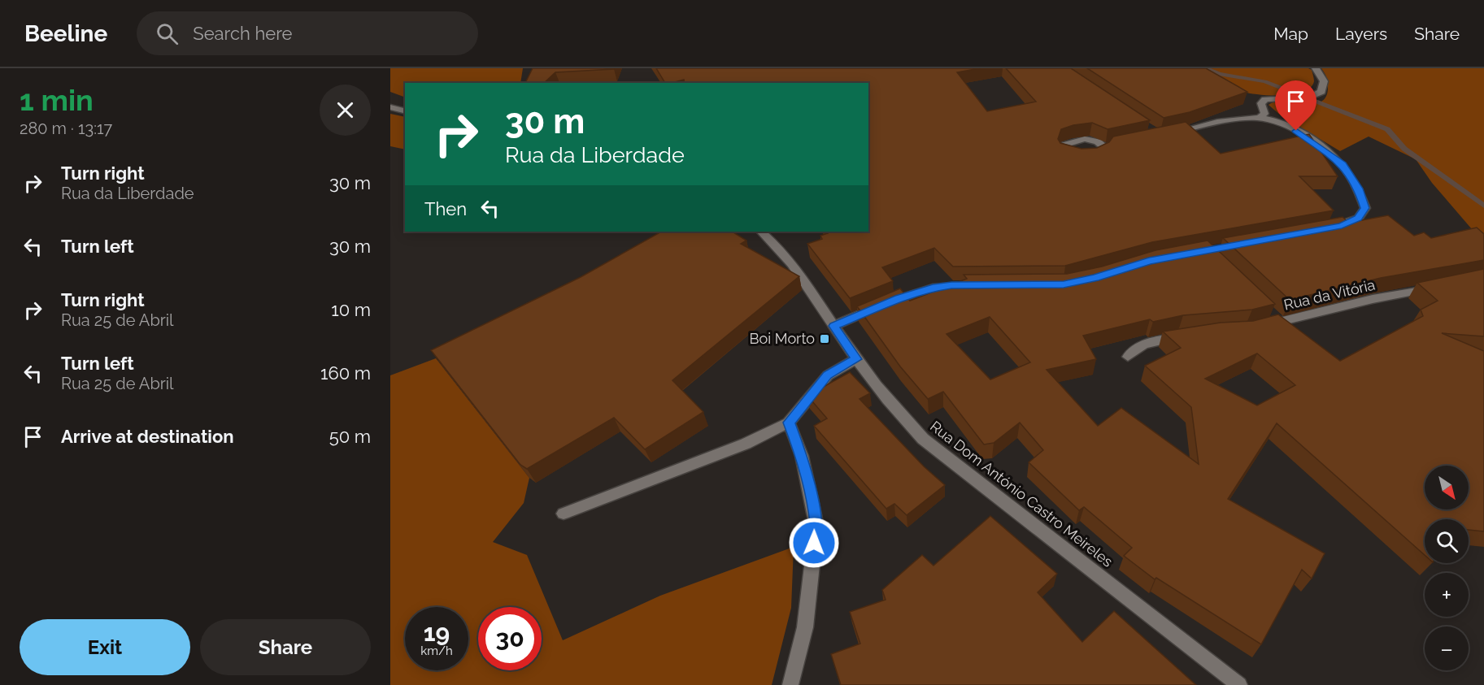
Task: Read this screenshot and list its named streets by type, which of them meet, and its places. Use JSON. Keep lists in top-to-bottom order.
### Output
{
  "streets": {
    "street": ["Rua da Vitória", "Rua Dom António Castro Meireles"]
  },
  "places": {
    "transit": ["Boi Morto"]
  },
  "north": "bottom right",
  "page": {
    "header": "Beeline",
    "search": "Search here",
    "nav": ["Map", "Layers", "Share"],
    "heading": ["1 min", "280 m · 13:17"],
    "turn": ["30 m", "Rua da Liberdade"],
    "list": [
      {
        "name": "Turn right",
        "note": "Rua da Liberdade",
        "value": "30 m"
      },
      {
        "name": "Turn left",
        "value": "30 m"
      },
      {
        "name": "Turn right",
        "note": "Rua 25 de Abril",
        "value": "10 m"
      },
      {
        "name": "Turn left",
        "note": "Rua 25 de Abril",
        "value": "160 m"
      },
      {
        "name": "Arrive at destination",
        "value": "50 m"
      }
    ],
    "then": "Then",
    "map_buttons": ["+", "−"],
    "speed": "19 km/h",
    "limit": "30",
    "buttons": ["Exit", "Share"]
  }
}
